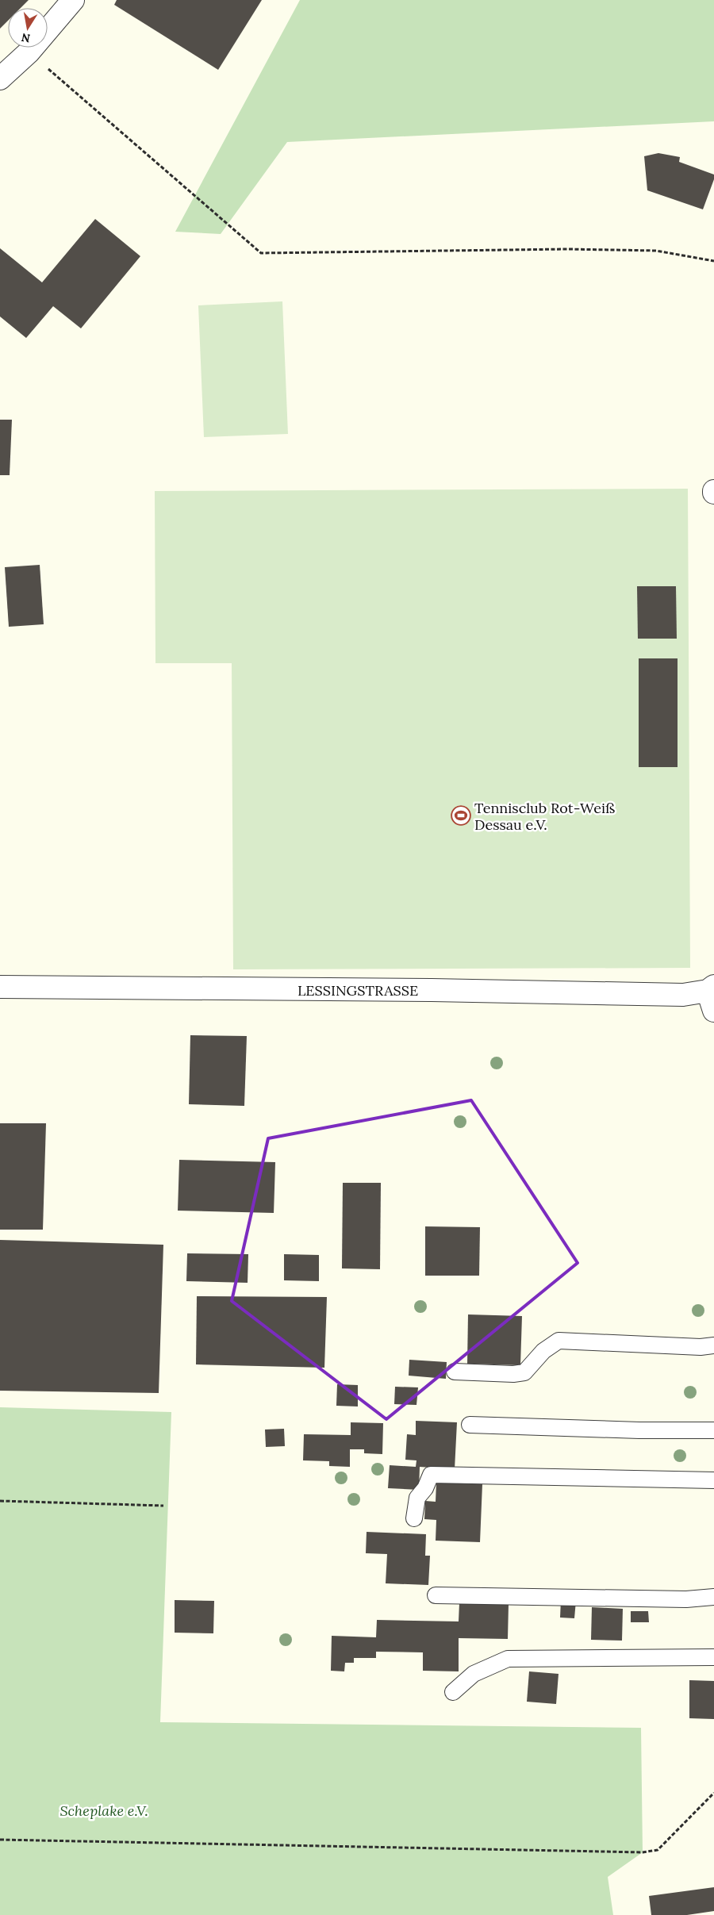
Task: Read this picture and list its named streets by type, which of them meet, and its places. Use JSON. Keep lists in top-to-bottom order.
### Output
{
  "streets": {
    "street": ["LESSINGSTRASSE"]
  },
  "parks": ["Scheplake e.V."],
  "places": {
    "sports": ["Tennisclub Rot-Weiß Dessau e.V."]
  },
  "north": "bottom"
}
